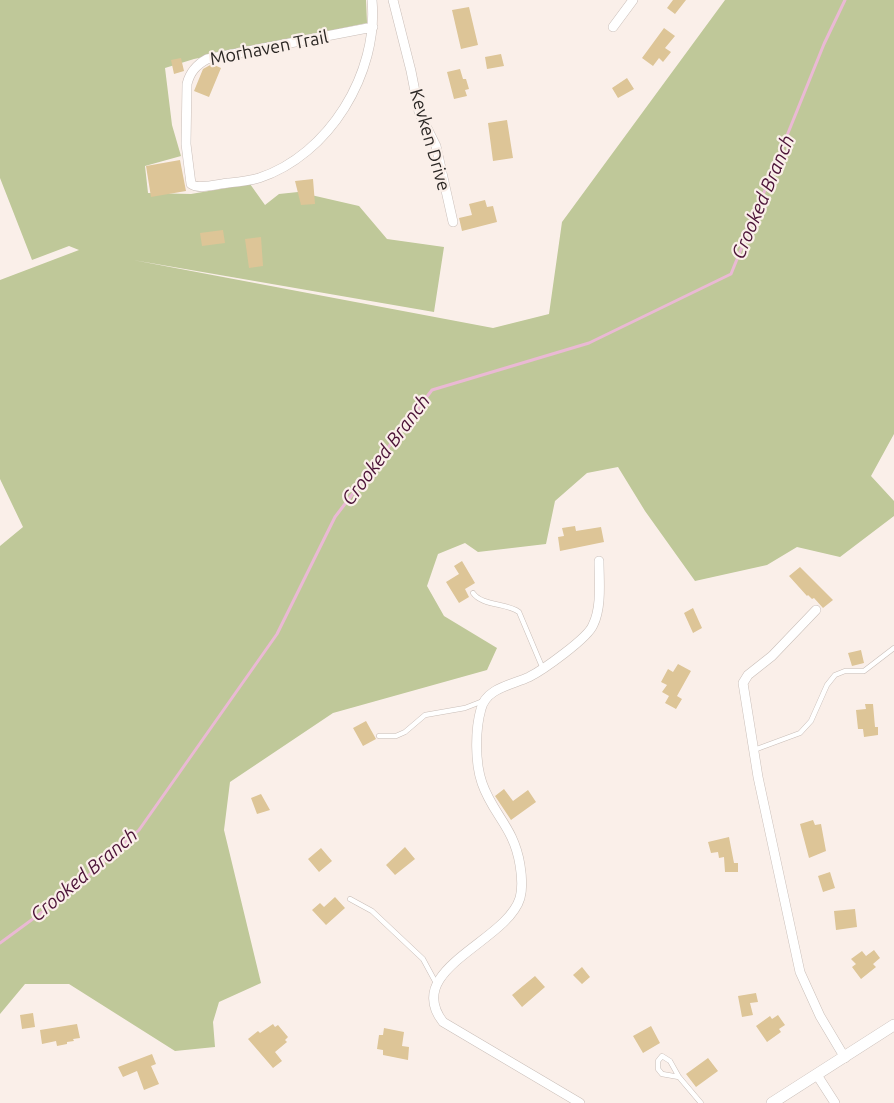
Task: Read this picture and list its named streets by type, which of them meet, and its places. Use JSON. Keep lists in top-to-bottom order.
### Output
{
  "streets": {
    "street": ["Morhaven Trail", "Kevken Drive"]
  },
  "water": ["Crooked Branch"]
}
